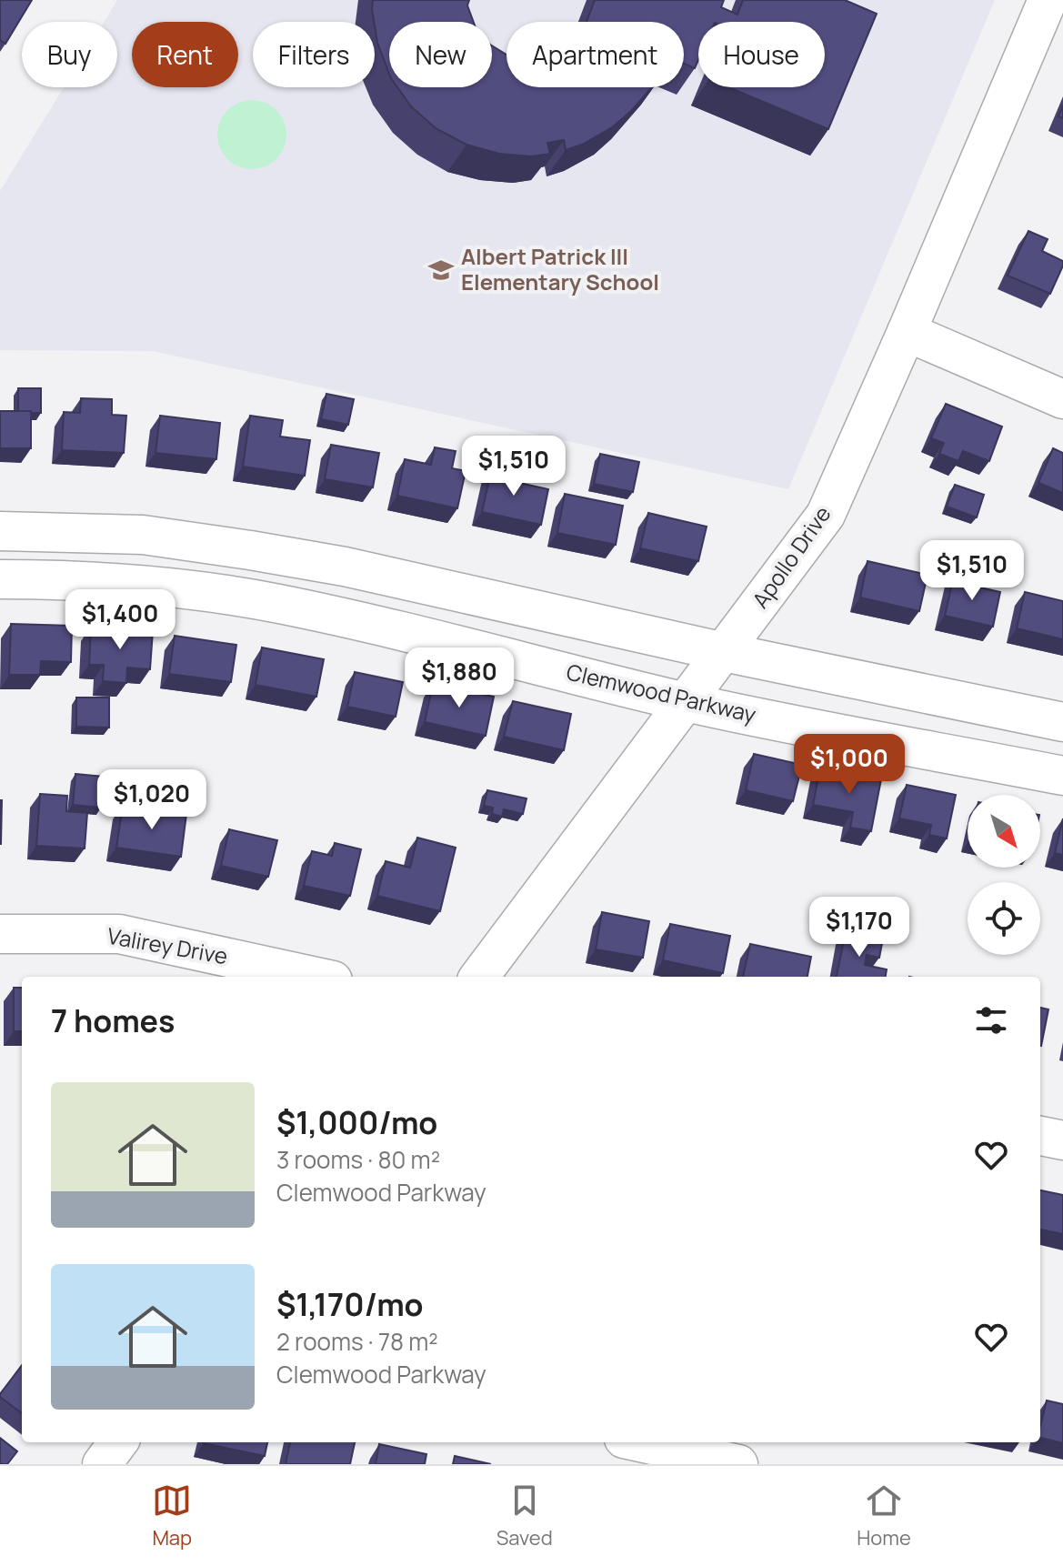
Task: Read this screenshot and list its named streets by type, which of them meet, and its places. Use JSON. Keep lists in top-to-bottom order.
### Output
{
  "streets": {
    "street": ["Apollo Drive", "Clemwood Parkway", "Valirey Drive"]
  },
  "crossings": [
    ["Apollo Drive", "Clemwood Parkway"]
  ],
  "places": {
    "school or university": ["Albert Patrick III Elementary School"]
  },
  "north": "bottom right",
  "page": {
    "chip": [
      "Buy",
      "Rent",
      "Filters",
      "New",
      "Apartment",
      "House"
    ],
    "price": [
      "$1,510",
      "$1,510",
      "$1,400",
      "$1,880",
      "$1,000",
      "$1,020",
      "$1,170"
    ],
    "heading": "7 homes",
    "list": [
      {
        "name": "$1,000/mo",
        "note": "3 rooms · 80 m² · Clemwood Parkway"
      },
      {
        "name": "$1,170/mo",
        "note": "2 rooms · 78 m² · Clemwood Parkway"
      }
    ],
    "tabs": ["Map", "Saved", "Home"]
  }
}
